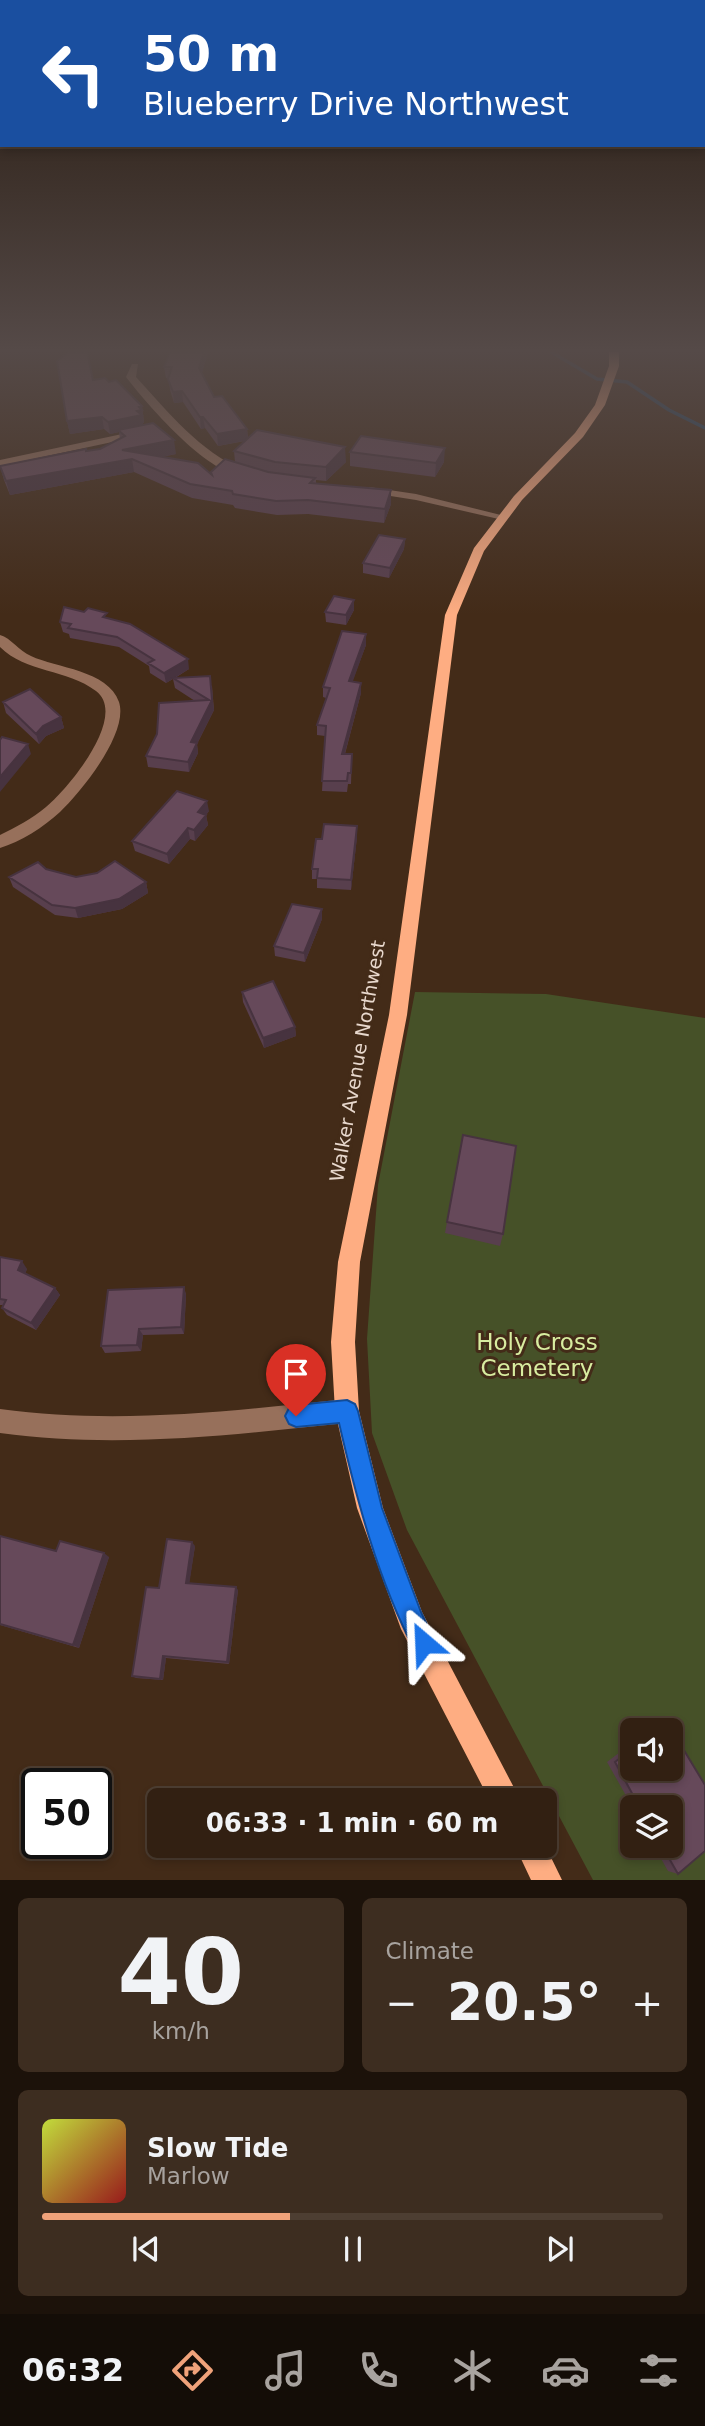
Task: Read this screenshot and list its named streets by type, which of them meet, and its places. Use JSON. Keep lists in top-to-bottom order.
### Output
{
  "streets": {
    "main road": ["Walker Avenue Northwest"]
  },
  "parks": ["Holy Cross Cemetery"],
  "page": {
    "turn": ["50 m", "Blueberry Drive Northwest"],
    "limit": "50",
    "trip": "06:33 · 1 min · 60 m",
    "tile": [
      ["40", "km/h"],
      "Climate"
    ],
    "heat": ["−", "20.5°", "+"],
    "song": ["Slow Tide", "Marlow"],
    "tabs": "06:32"
  }
}
